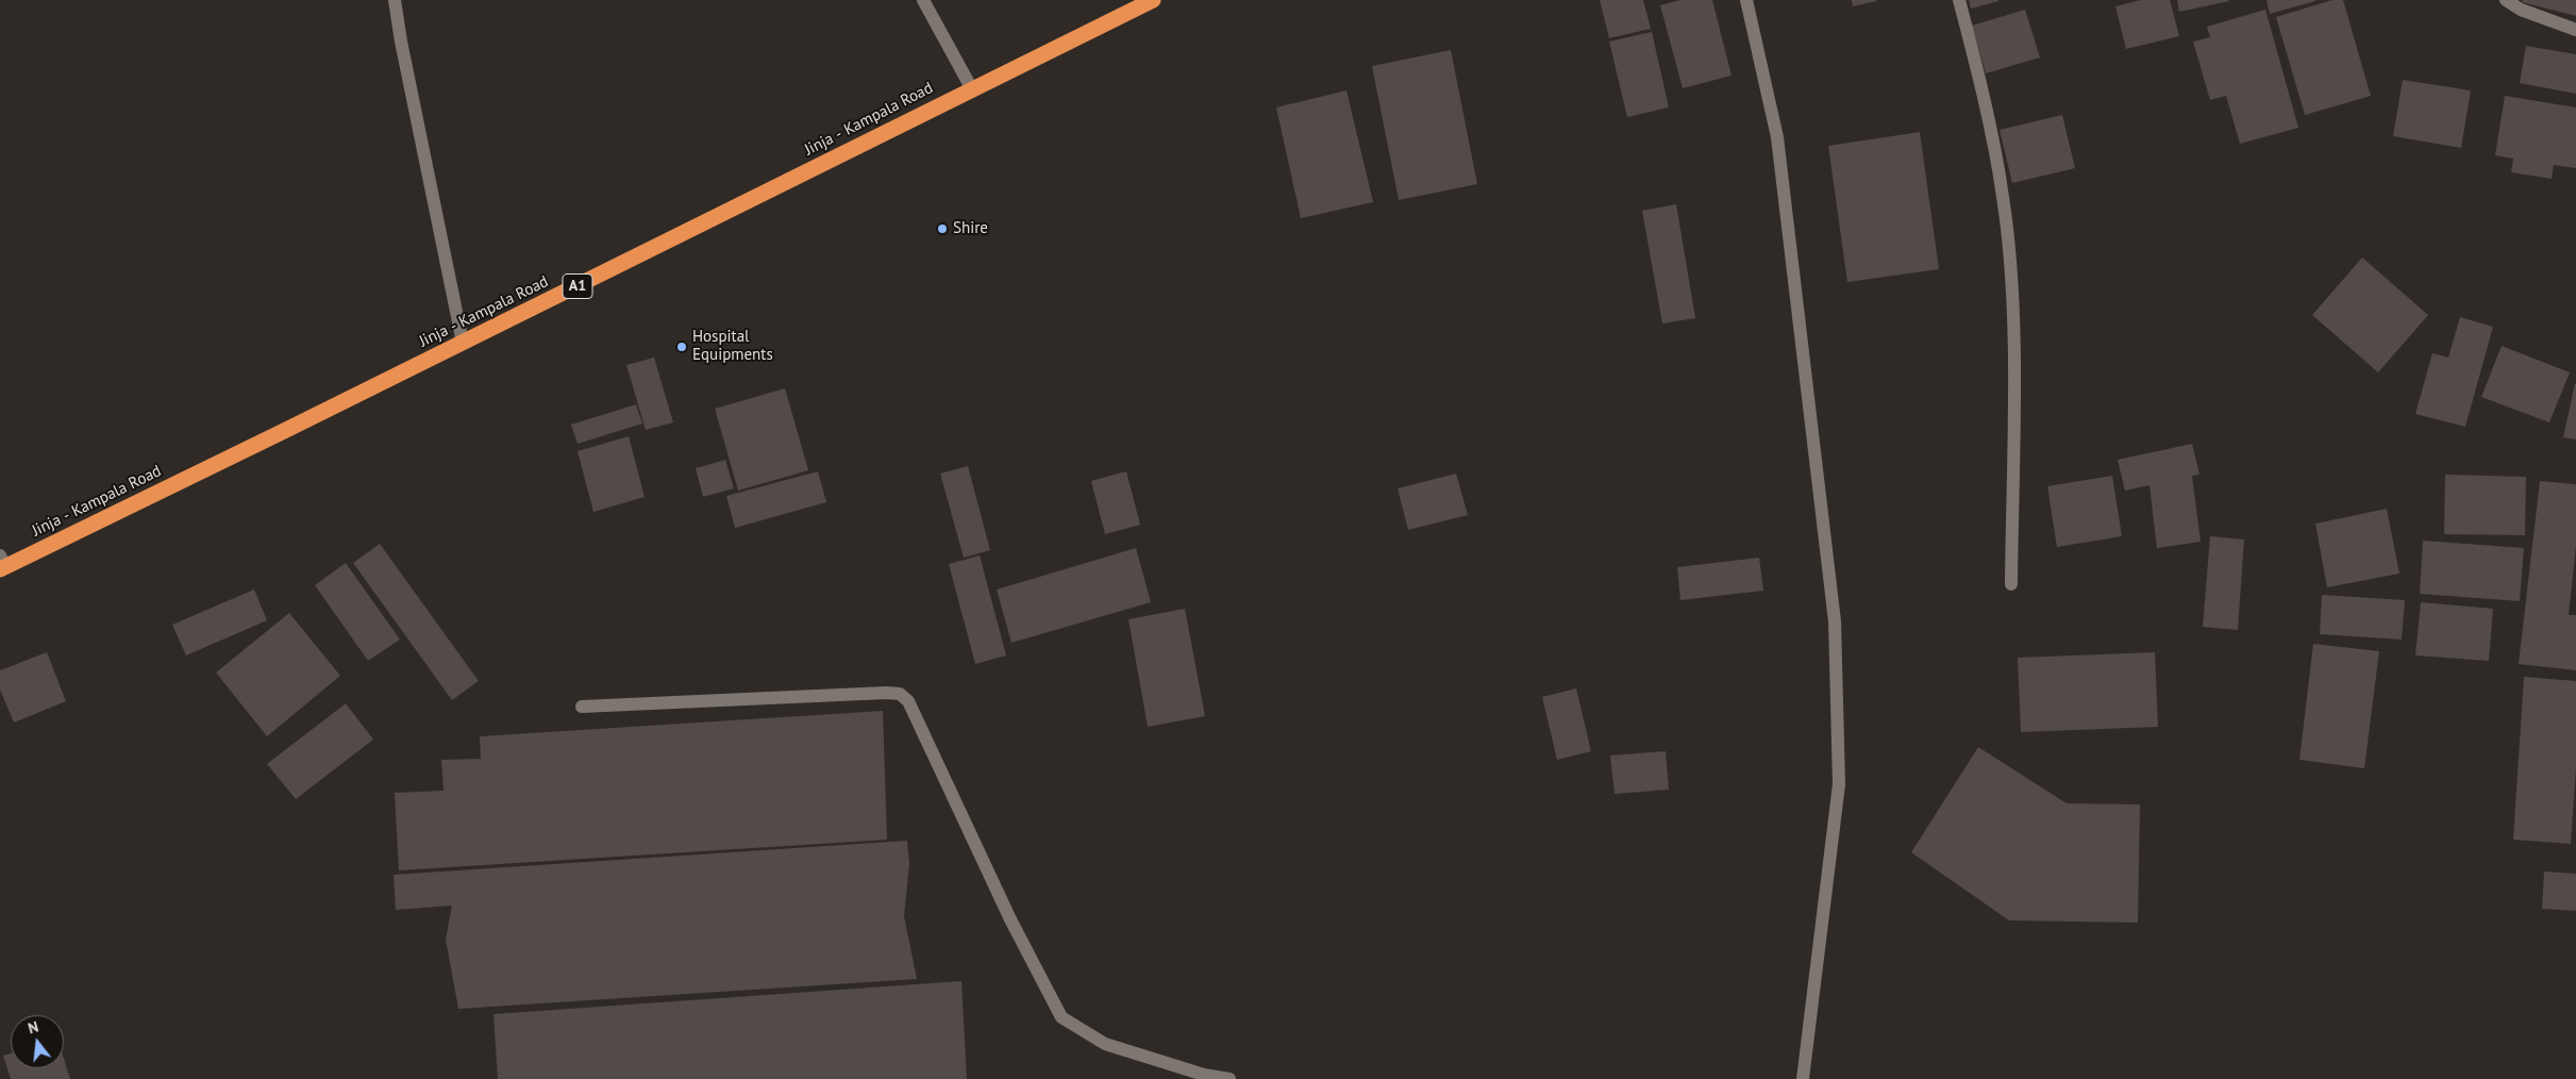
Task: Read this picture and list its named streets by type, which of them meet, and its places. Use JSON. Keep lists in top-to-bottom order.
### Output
{
  "streets": {
    "highway": ["Jinja - Kampala Road", "A1"]
  },
  "places": ["Shire", "Hospital Equipments"],
  "north": "top"
}
